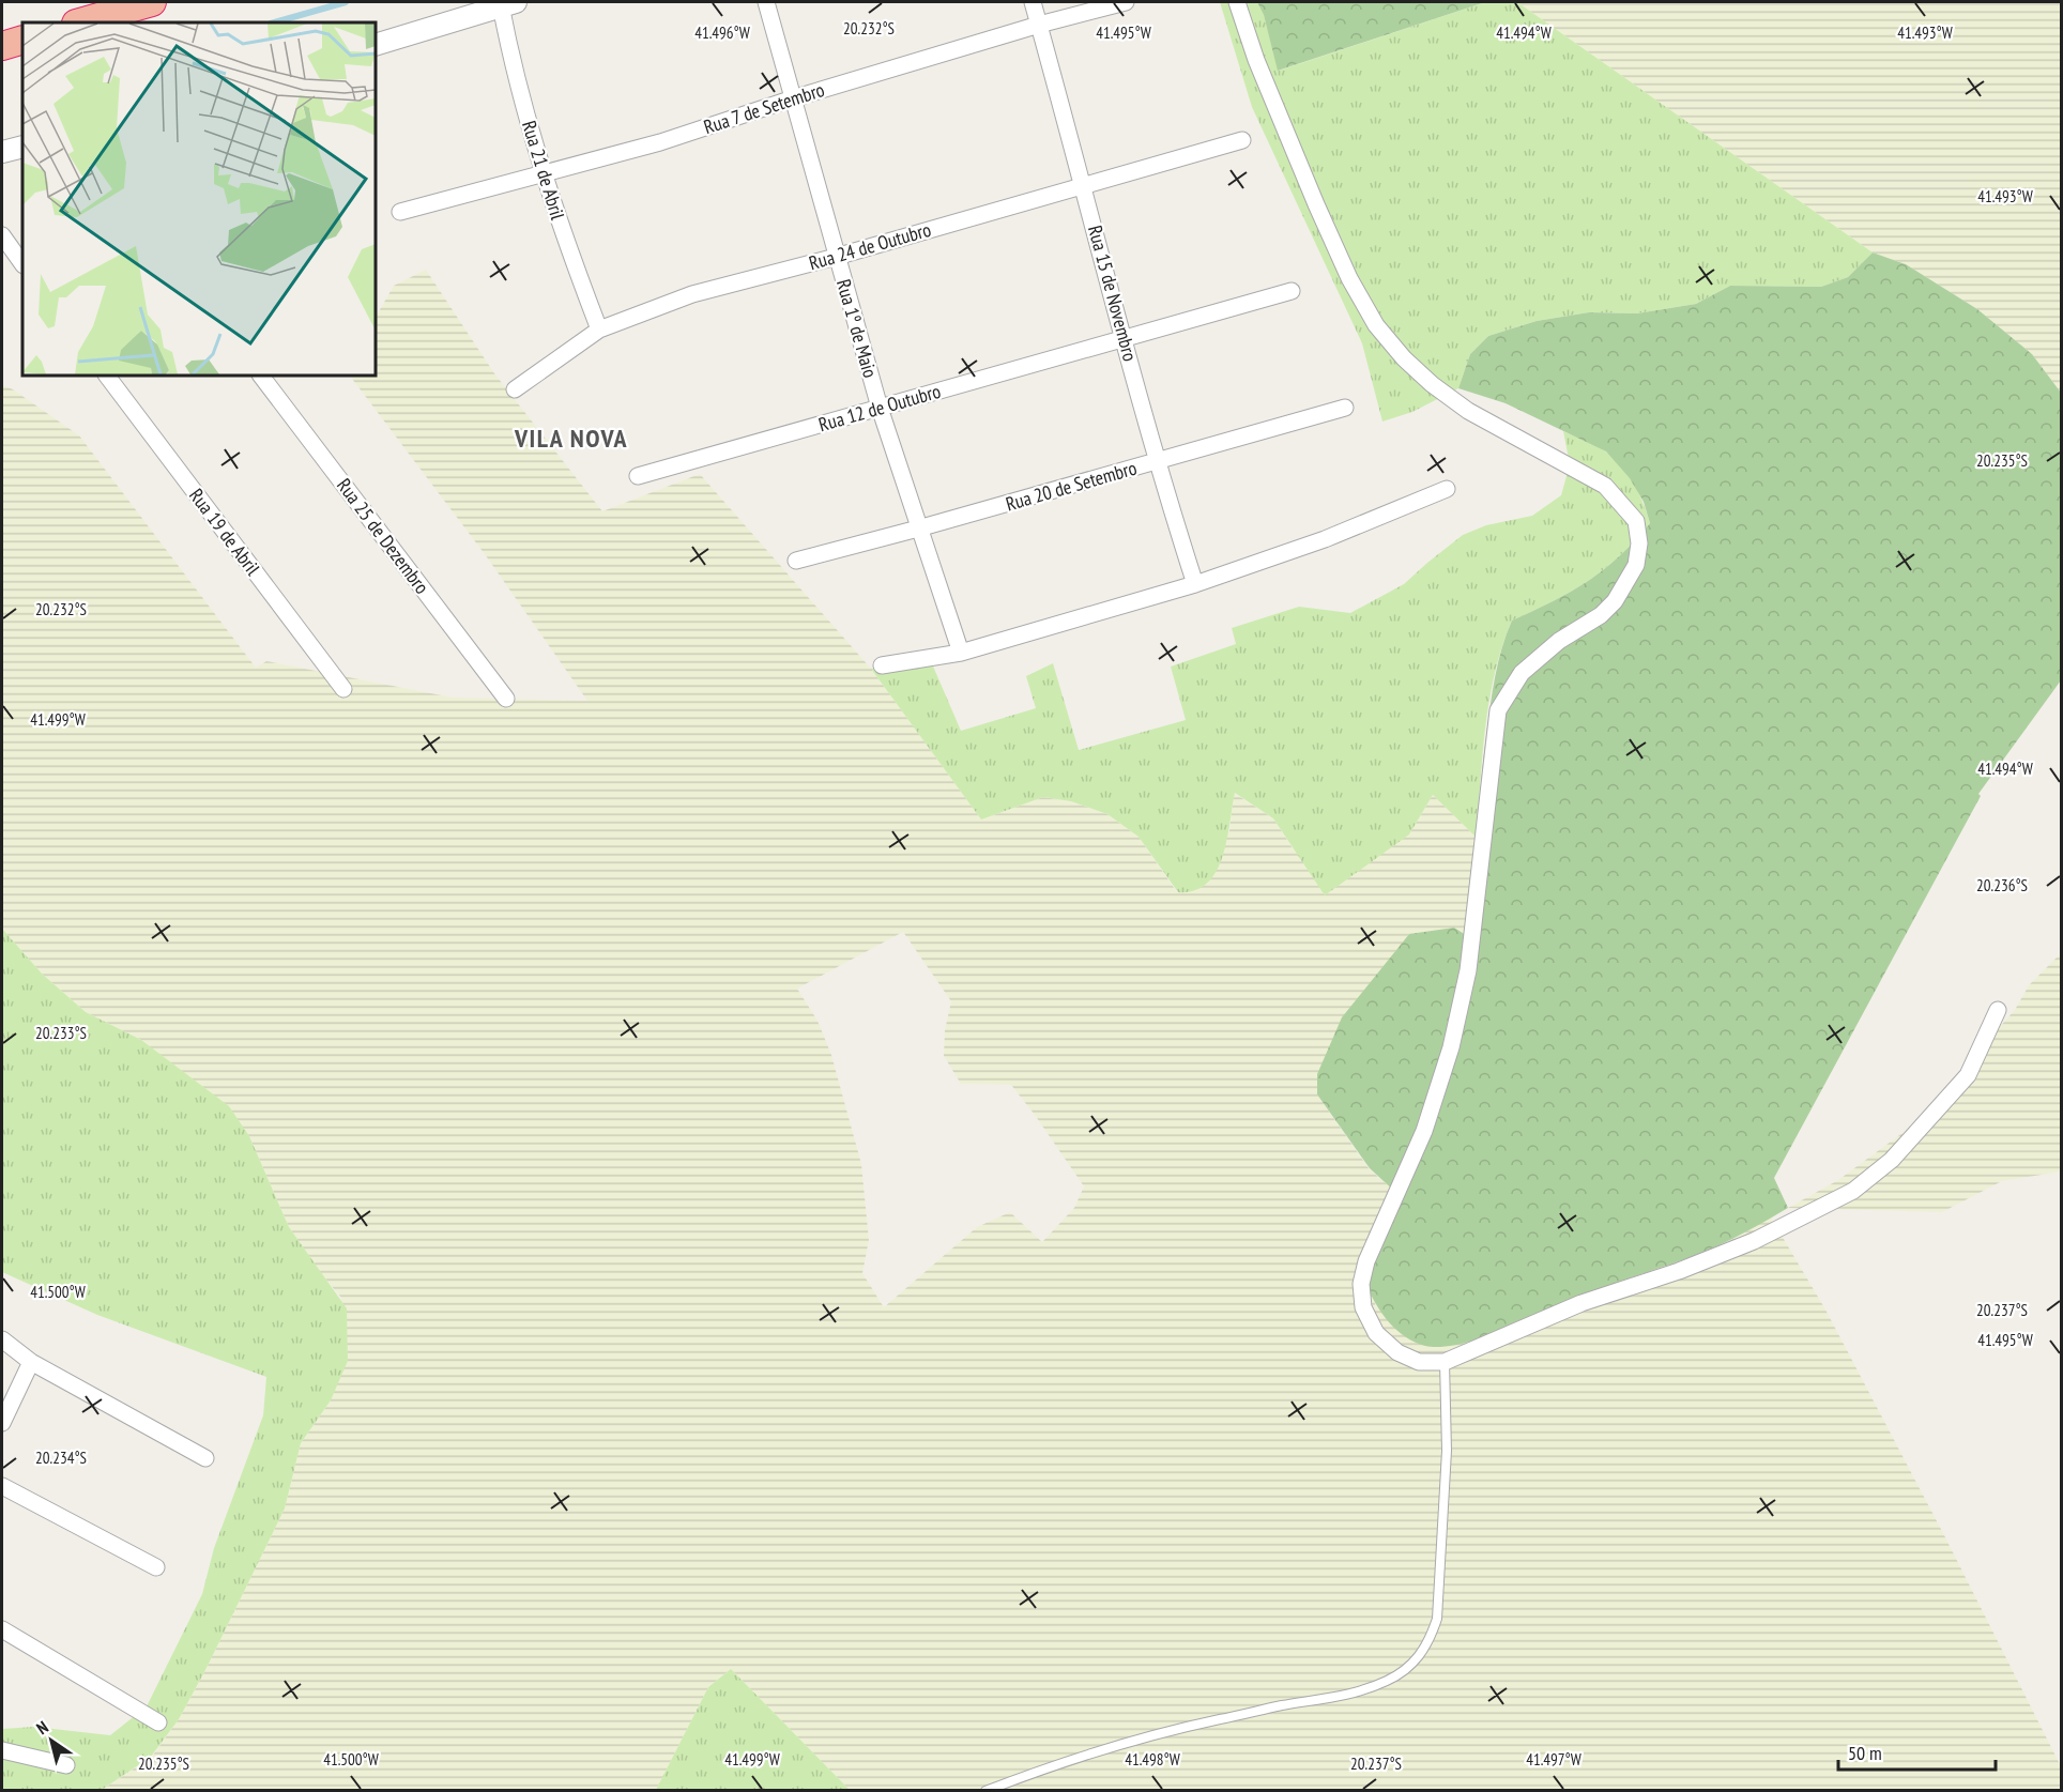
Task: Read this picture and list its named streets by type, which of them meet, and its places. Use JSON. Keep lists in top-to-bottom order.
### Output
{
  "streets": {
    "street": [
      "Rua 7 de Setembro",
      "Rua 21 de Abril",
      "Rua 24 de Outubro",
      "Rua 15 de Novembro",
      "Rua 1º de Maio",
      "Rua 12 de Outubro",
      "Rua 20 de Setembro",
      "Rua 19 de Abril",
      "Rua 25 de Dezembro"
    ]
  },
  "crossings": [
    ["Rua 7 de Setembro", "Rua 21 de Abril"],
    ["Rua 7 de Setembro", "Rua 15 de Novembro"],
    ["Rua 7 de Setembro", "Rua 1º de Maio"],
    ["Rua 21 de Abril", "Rua 24 de Outubro"],
    ["Rua 24 de Outubro", "Rua 15 de Novembro"],
    ["Rua 24 de Outubro", "Rua 1º de Maio"],
    ["Rua 15 de Novembro", "Rua 12 de Outubro"],
    ["Rua 15 de Novembro", "Rua 20 de Setembro"],
    ["Rua 1º de Maio", "Rua 12 de Outubro"],
    ["Rua 1º de Maio", "Rua 20 de Setembro"]
  ],
  "districts": ["VILA NOVA"],
  "scale_bar": "50 m",
  "north": "top left",
  "coordinates": [
    "20.232°S",
    "41.493°W",
    "41.496°W",
    "41.495°W",
    "41.494°W",
    "20.235°S",
    "41.499°W",
    "20.236°S",
    "20.233°S",
    "41.500°W",
    "20.237°S",
    "20.234°S",
    "41.498°W",
    "41.497°W"
  ]
}
